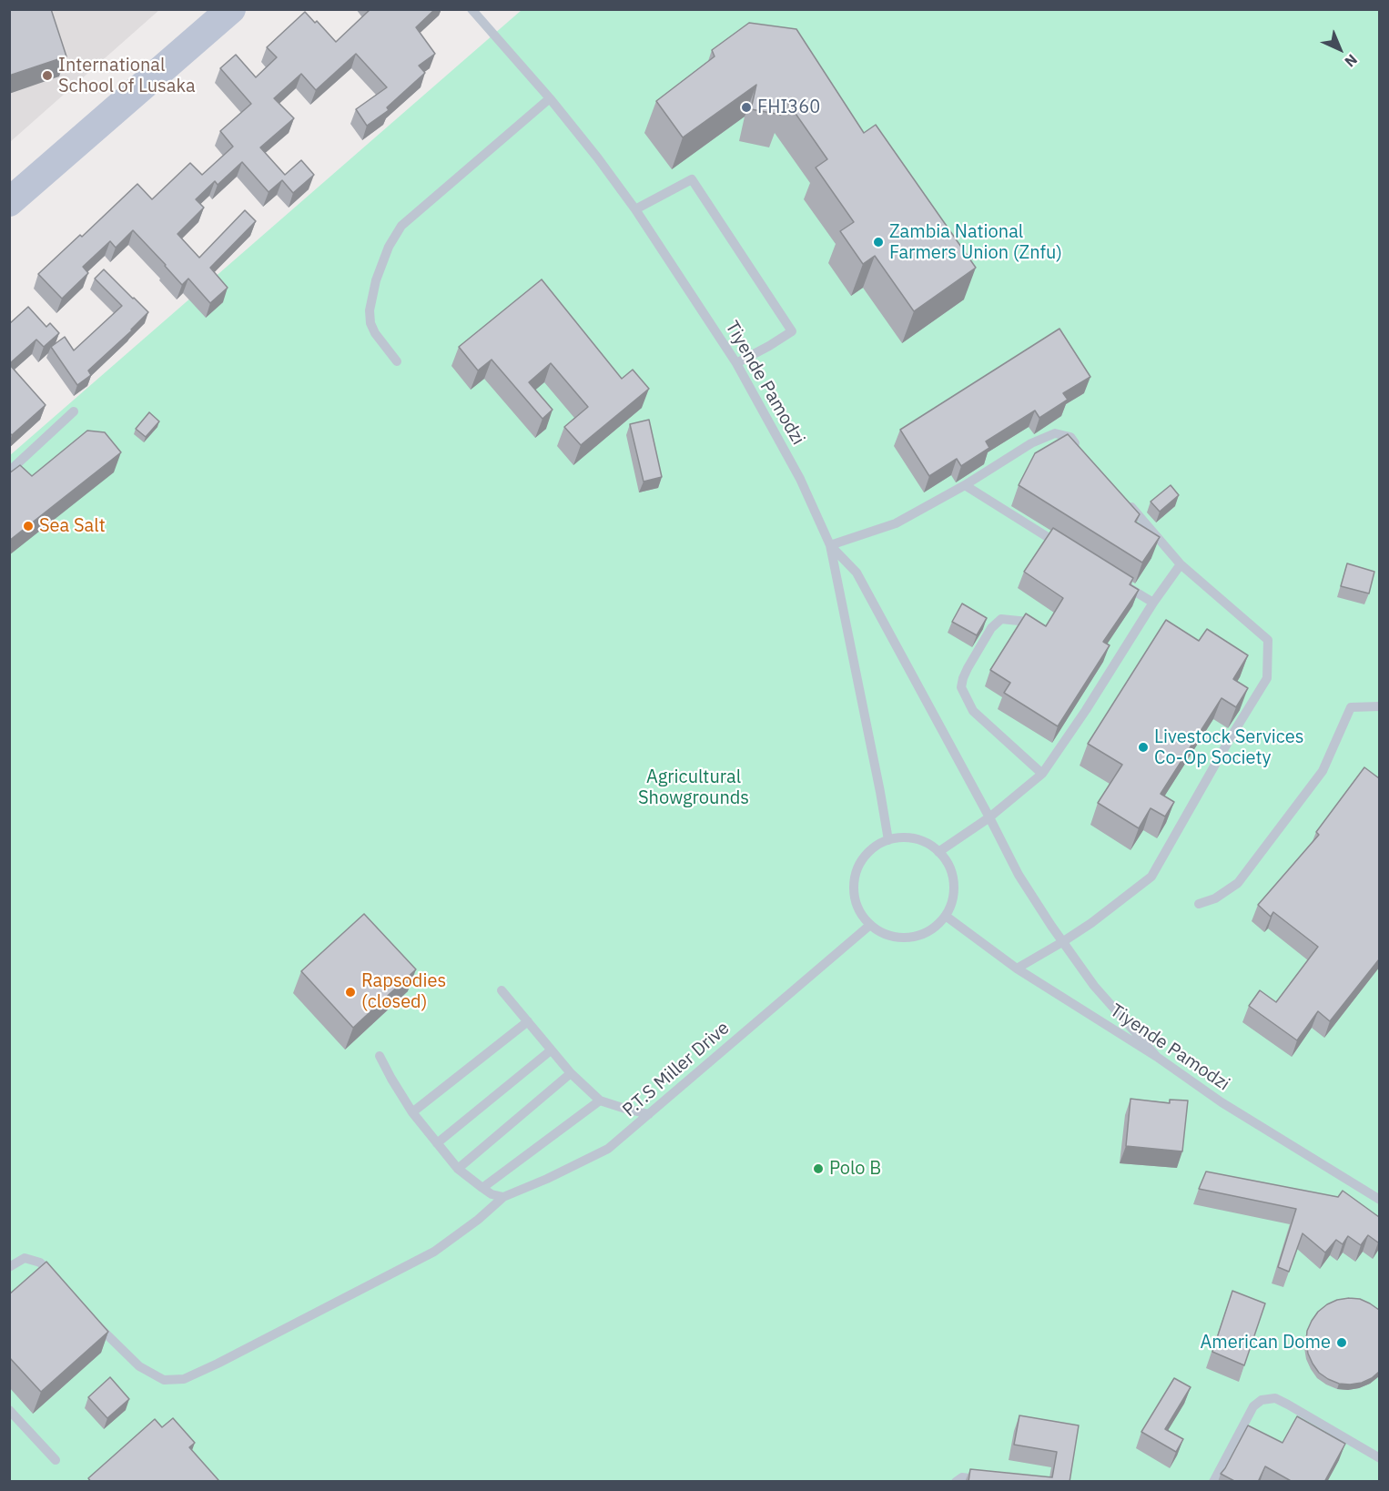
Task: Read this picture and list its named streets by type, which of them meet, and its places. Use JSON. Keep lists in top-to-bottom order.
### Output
{
  "streets": {
    "lane": ["Tiyende Pamodzi", "P.T.S Miller Drive"]
  },
  "crossings": [
    ["Tiyende Pamodzi", "P.T.S Miller Drive"]
  ],
  "parks": ["Agricultural Showgrounds"],
  "places": [
    "International School of Lusaka",
    "FHI360",
    "Zambia National Farmers Union (Znfu)",
    "Sea Salt",
    "Livestock Services Co-Op Society",
    "Rapsodies (closed)",
    "Polo B",
    "American Dome"
  ],
  "north": "bottom right"
}
